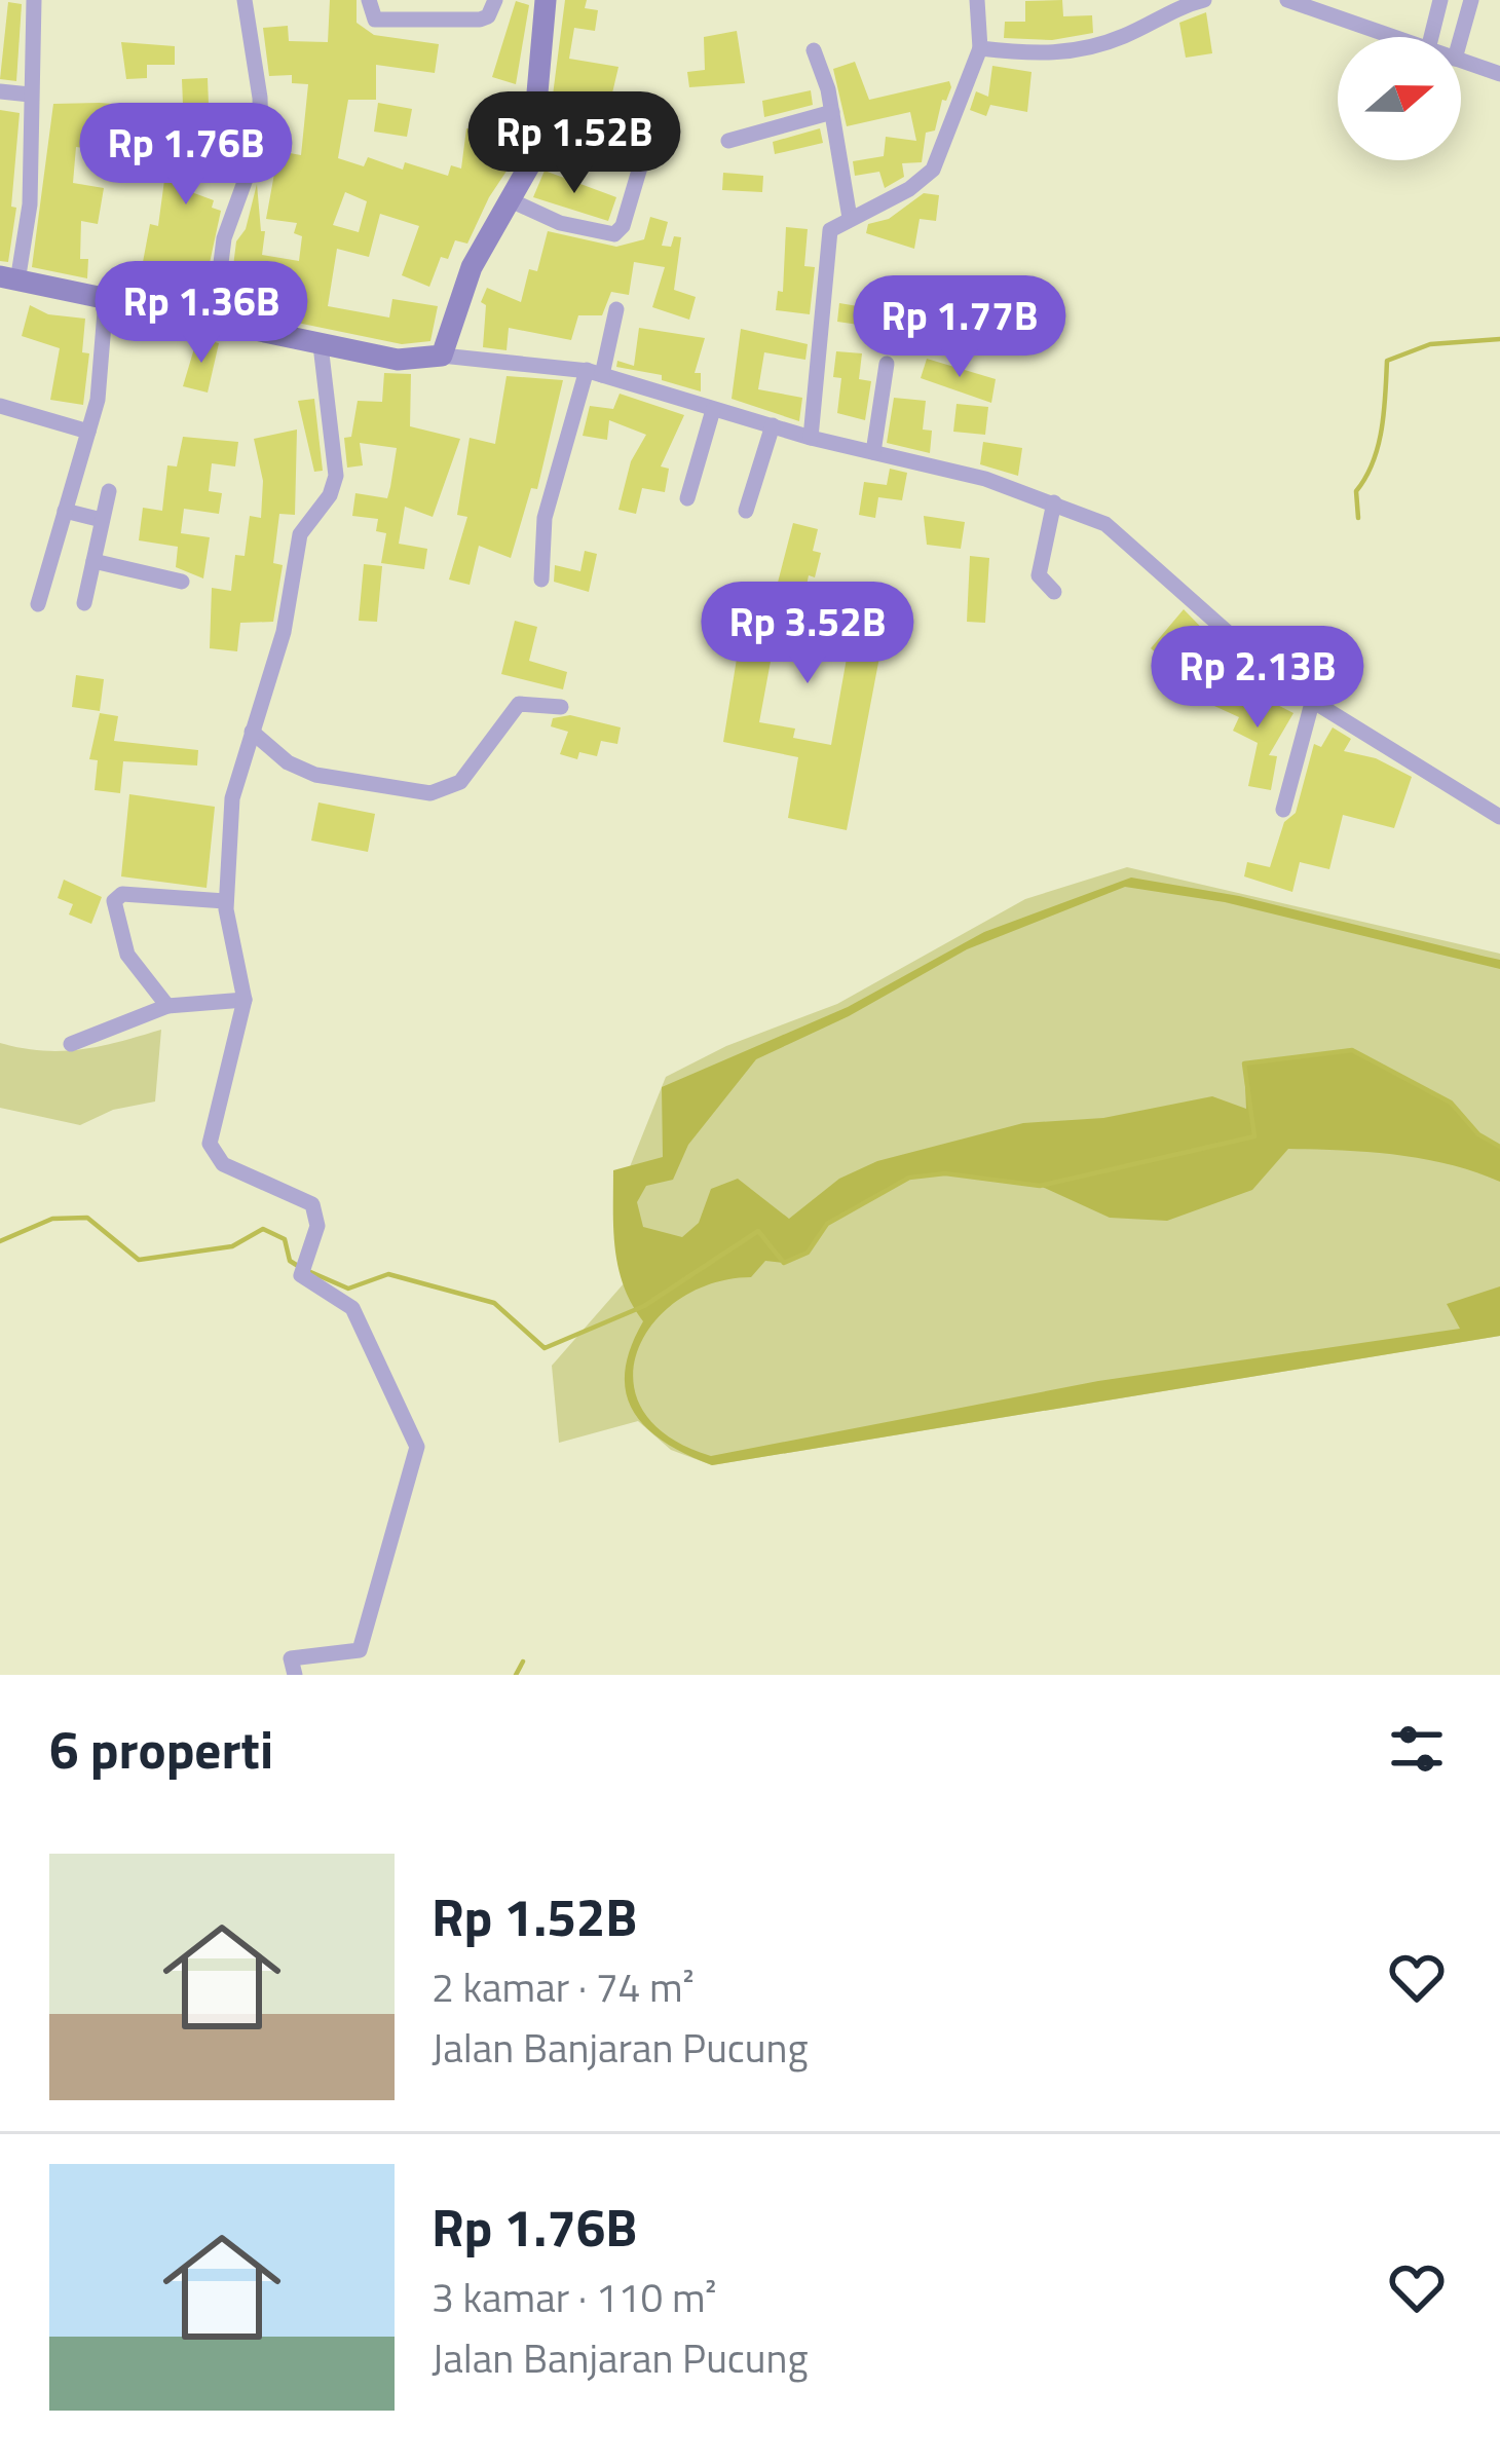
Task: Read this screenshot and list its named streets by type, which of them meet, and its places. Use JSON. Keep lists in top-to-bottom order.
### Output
{
  "north": "right",
  "page": {
    "price": [
      "Rp 1.52B",
      "Rp 1.76B",
      "Rp 1.36B",
      "Rp 1.77B",
      "Rp 3.52B",
      "Rp 2.13B"
    ],
    "heading": "6 properti",
    "list": [
      {
        "name": "Rp 1.52B",
        "note": "2 kamar · 74 m² · Jalan Banjaran Pucung"
      },
      {
        "name": "Rp 1.76B",
        "note": "3 kamar · 110 m² · Jalan Banjaran Pucung"
      }
    ]
  }
}
